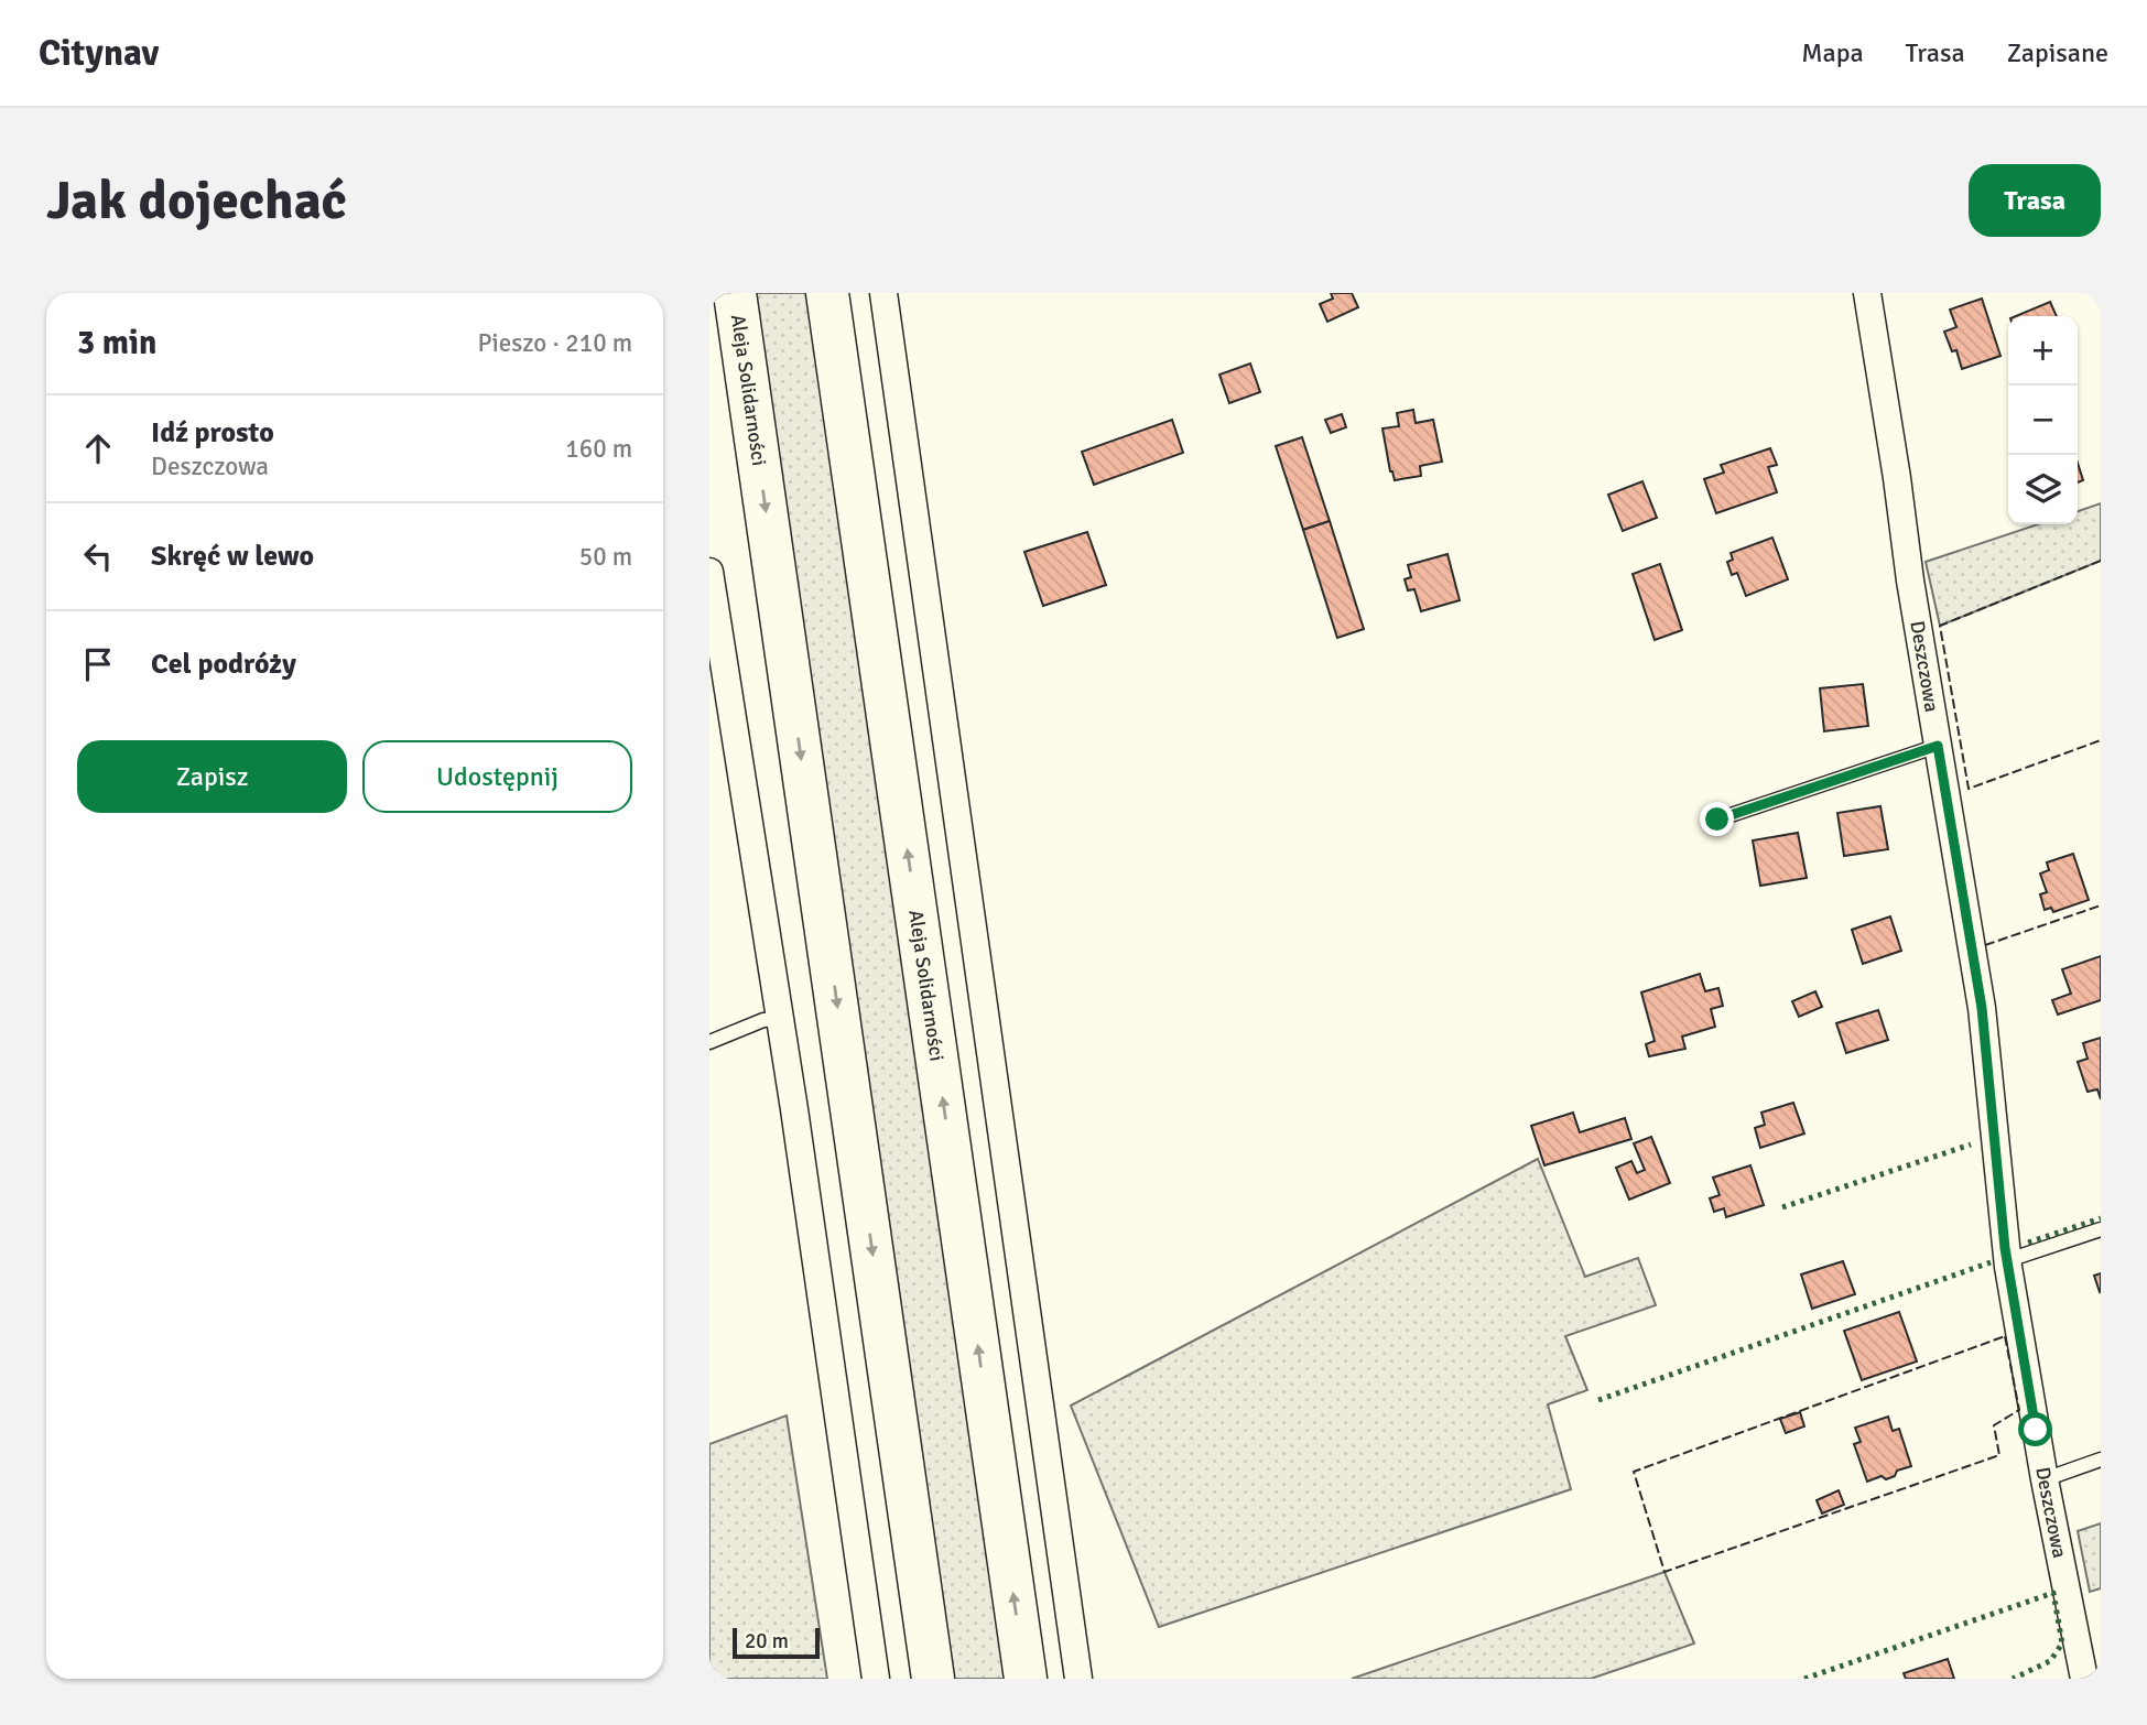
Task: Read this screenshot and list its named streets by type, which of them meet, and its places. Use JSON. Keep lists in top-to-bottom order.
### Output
{
  "streets": {
    "main road": ["Aleja Solidarności"],
    "street": ["Deszczowa"]
  },
  "scale_bar": "20 m",
  "page": {
    "header": "Citynav",
    "nav": ["Mapa", "Trasa", "Zapisane"],
    "buttons": [
      "Trasa",
      ["Zapisz", "Udostępnij"]
    ],
    "title": "Jak dojechać",
    "heading": ["3 min", "Pieszo · 210 m"],
    "map_buttons": ["+", "−"],
    "list": [
      ["Idź prosto", "Deszczowa", "160 m"],
      ["Skręć w lewo", "50 m"],
      "Cel podróży"
    ],
    "scale": "20 m"
  }
}
